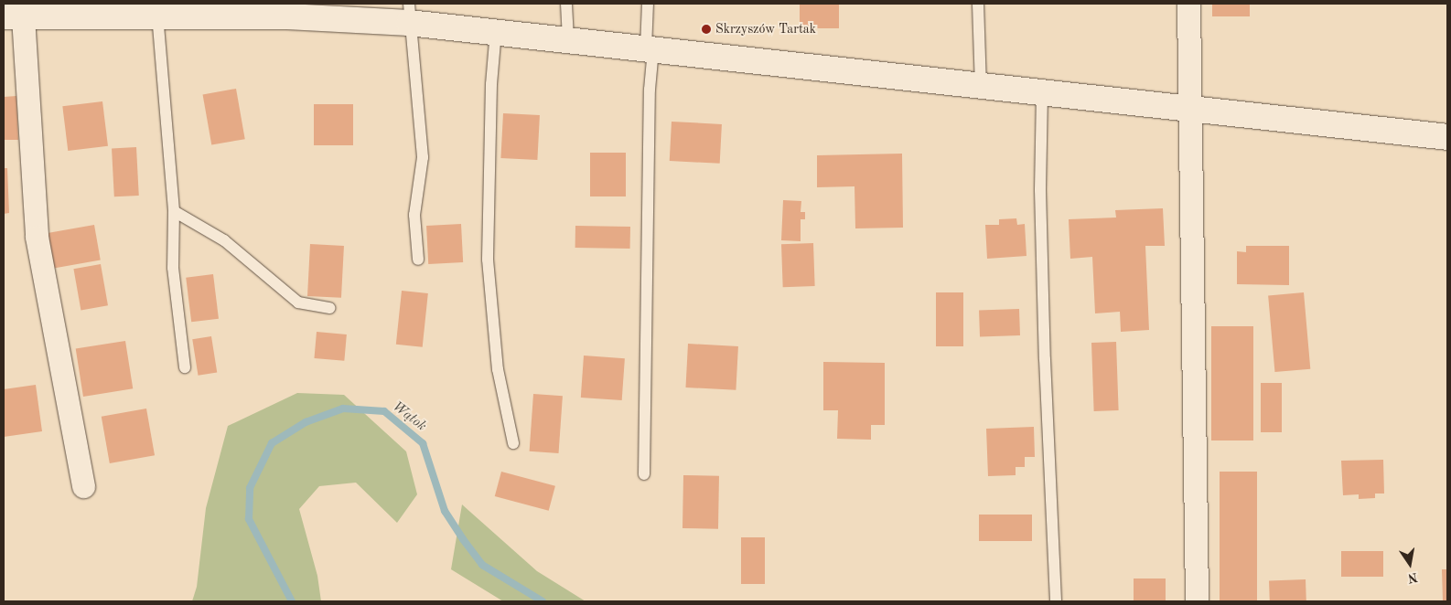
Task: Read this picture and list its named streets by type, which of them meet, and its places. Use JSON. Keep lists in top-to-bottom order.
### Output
{
  "water": ["Wątok"],
  "places": ["Skrzyszów Tartak"],
  "north": "bottom"
}
